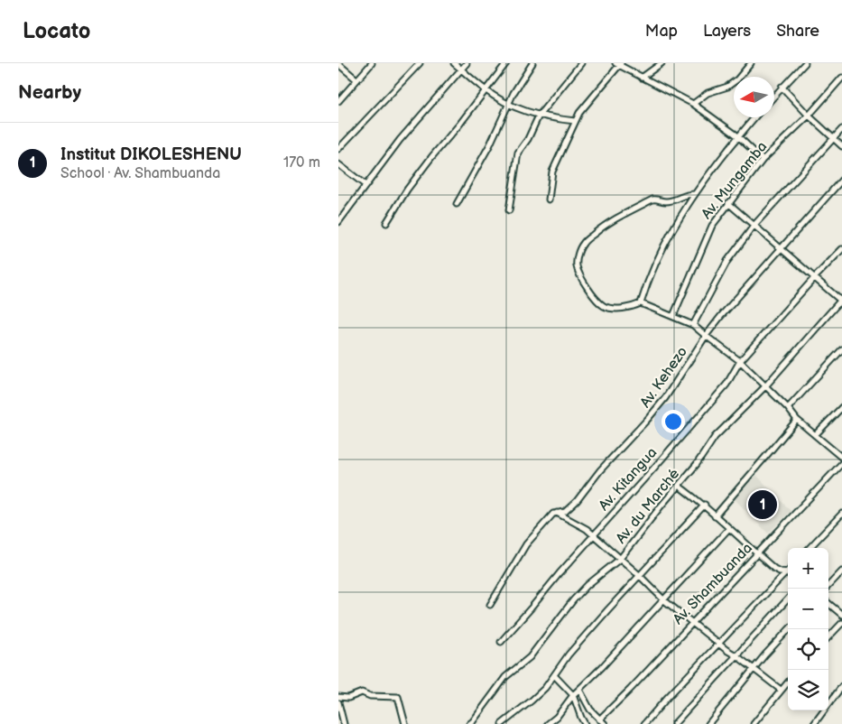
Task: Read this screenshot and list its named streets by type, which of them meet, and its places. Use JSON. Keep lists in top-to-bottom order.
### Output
{
  "streets": {
    "street": [
      "Av. Mungamba",
      "Av. Kehezo",
      "Av. Kitangua",
      "Av. du Marché",
      "Av. Shambuanda"
    ]
  },
  "north": "left",
  "page": {
    "header": "Locato",
    "nav": ["Map", "Layers", "Share"],
    "heading": "Nearby",
    "list": [
      {
        "mark": "1",
        "name": "Institut DIKOLESHENU",
        "note": "School · Av. Shambuanda",
        "value": "170 m"
      }
    ],
    "pins": "1",
    "map_buttons": ["+", "−"]
  }
}
